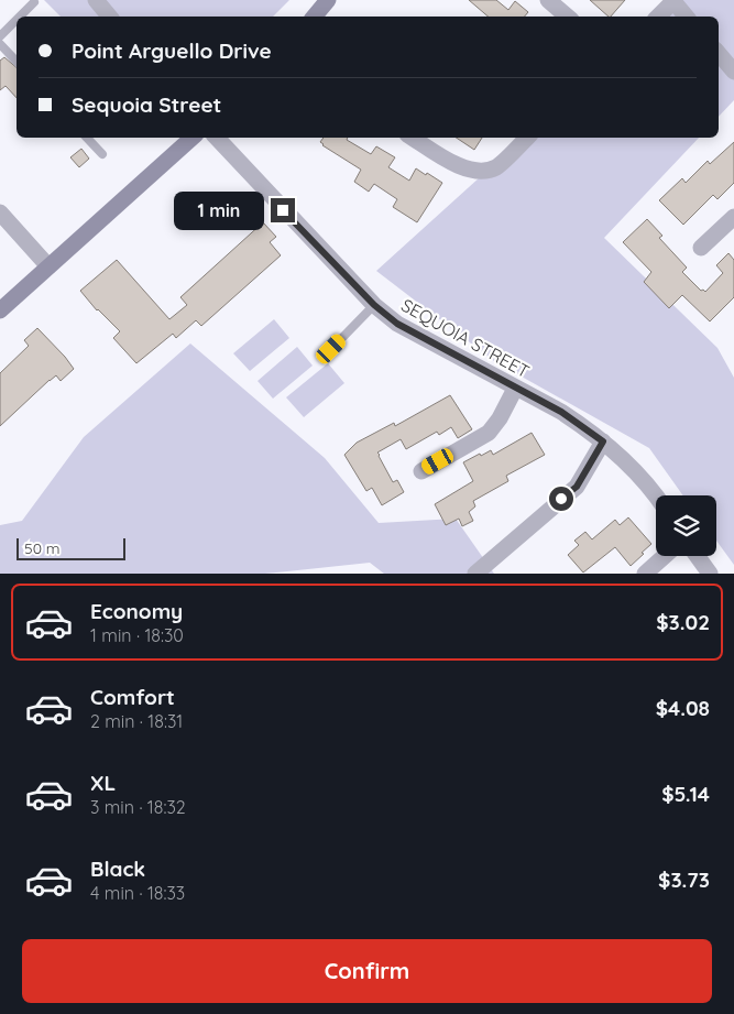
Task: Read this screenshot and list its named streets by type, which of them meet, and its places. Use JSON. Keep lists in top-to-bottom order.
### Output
{
  "streets": {
    "street": ["SEQUOIA STREET"]
  },
  "scale_bar": "50 m",
  "page": {
    "banner": ["Point Arguello Drive", "Sequoia Street"],
    "bubble": "1 min",
    "scale": "50 m",
    "list": [
      {
        "name": "Economy",
        "note": "1 min · 18:30",
        "value": "$3.02"
      },
      {
        "name": "Comfort",
        "note": "2 min · 18:31",
        "value": "$4.08"
      },
      {
        "name": "XL",
        "note": "3 min · 18:32",
        "value": "$5.14"
      },
      {
        "name": "Black",
        "note": "4 min · 18:33",
        "value": "$3.73"
      }
    ],
    "buttons": "Confirm"
  }
}
